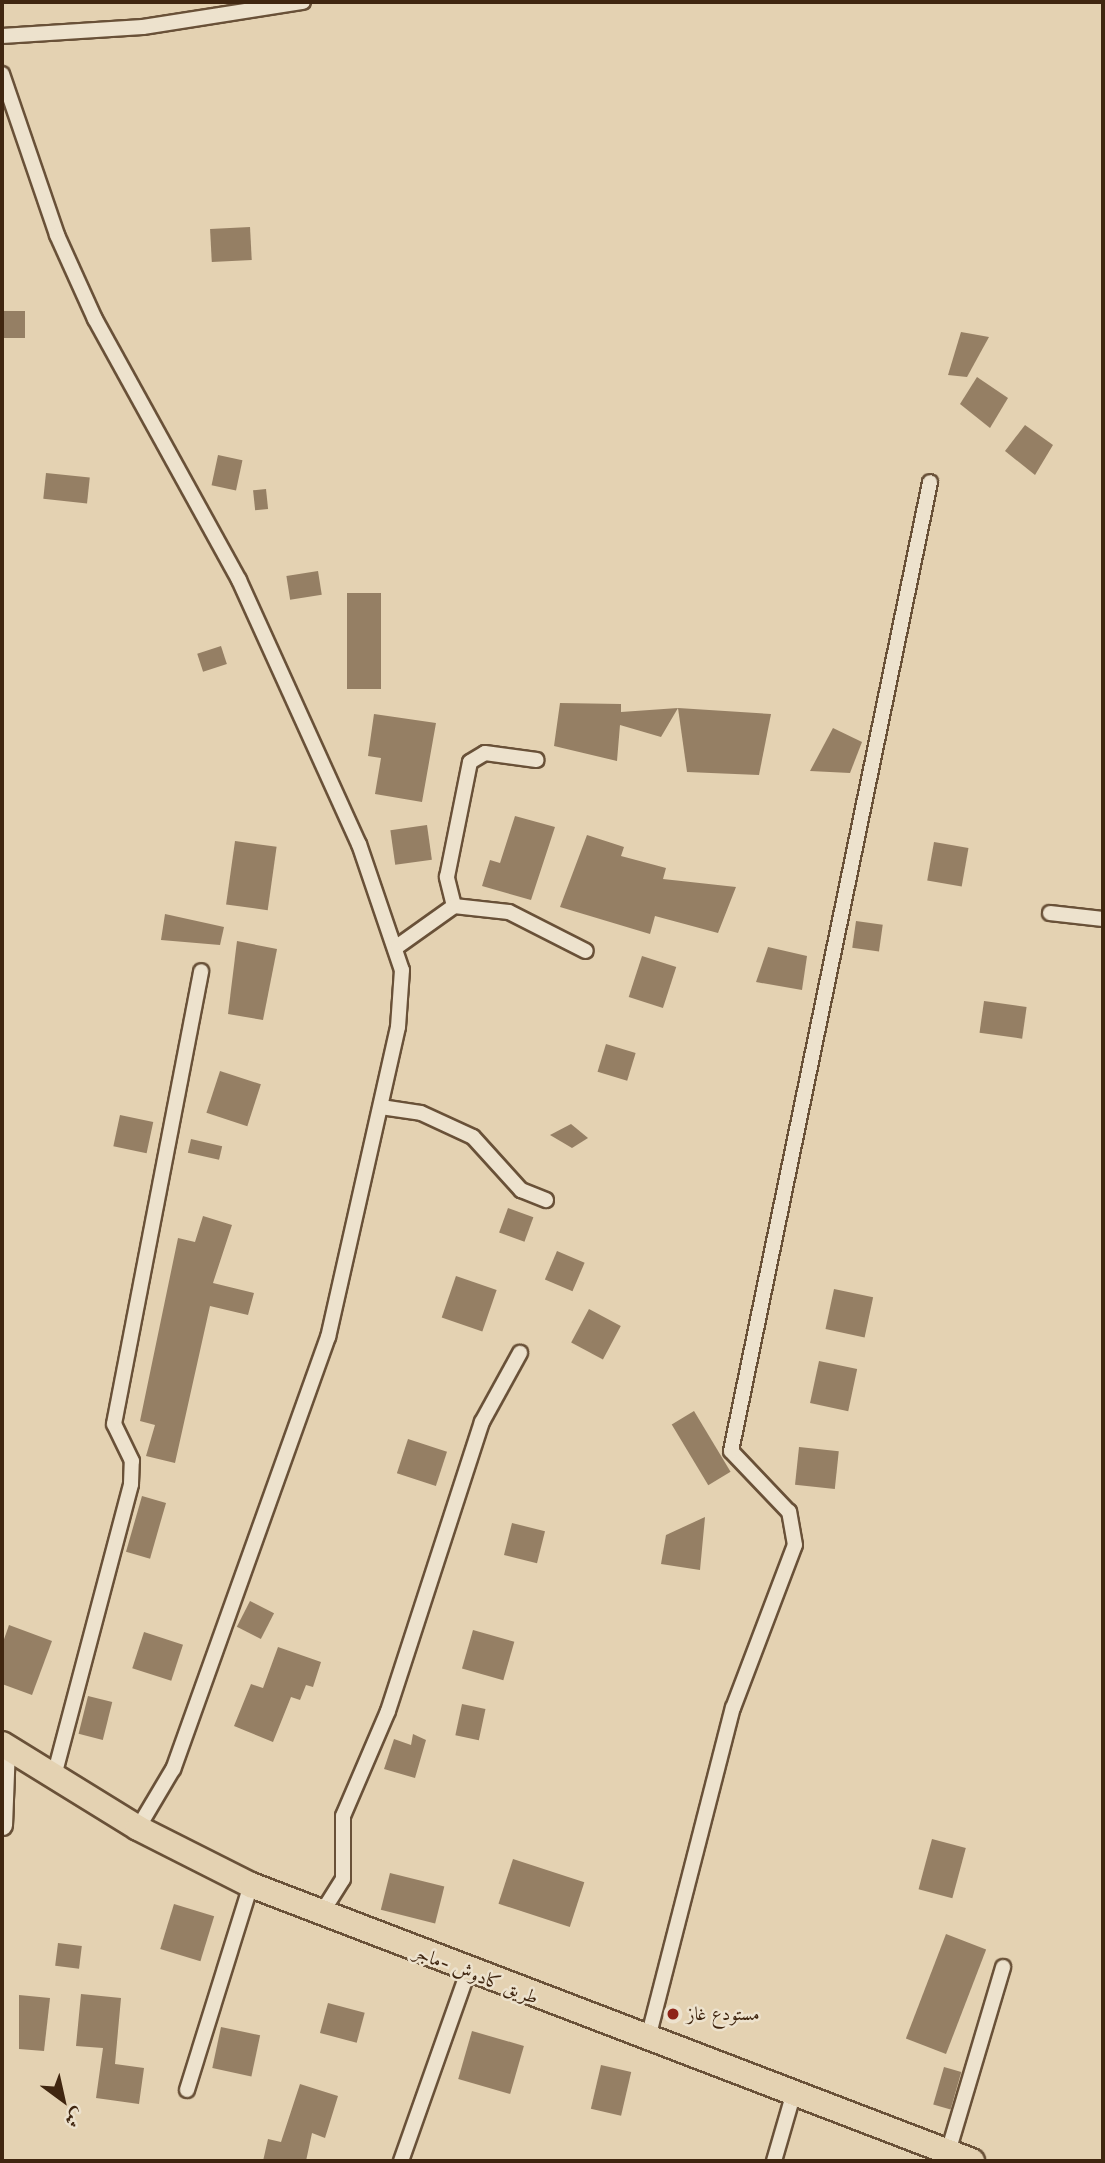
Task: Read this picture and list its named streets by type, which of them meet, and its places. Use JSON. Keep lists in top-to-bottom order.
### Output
{
  "streets": {
    "highway": ["طريق كادوش -ماجر"]
  },
  "places": ["مستودع غاز"],
  "north": "bottom right"
}
